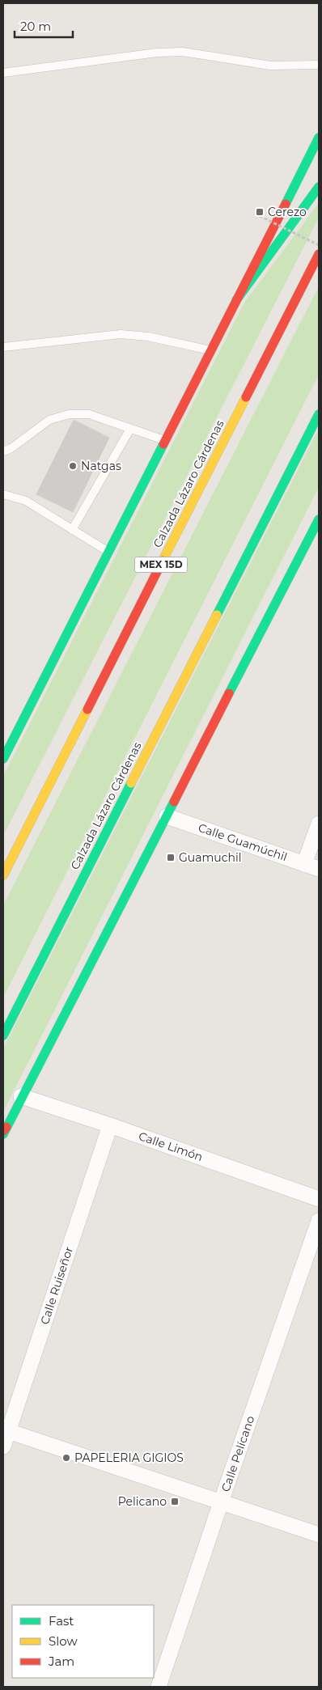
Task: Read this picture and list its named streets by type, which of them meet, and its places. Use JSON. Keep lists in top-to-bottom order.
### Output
{
  "streets": {
    "main road": ["Calzada Lázaro Cárdenas", "MEX 15D"],
    "street": [
      "Calle Guamúchil",
      "Calle Limón",
      "Calle Ruiseñor",
      "Calle Pelícano"
    ]
  },
  "crossings": [
    ["Calle Limón", "Calle Ruiseñor"]
  ],
  "places": {
    "transit": ["Cerezo", "Guamuchil", "Pelicano"],
    "other": ["Natgas", "PAPELERIA GIGIOS"]
  },
  "legend": ["Fast", "Slow", "Jam"],
  "scale_bar": "20 m"
}
